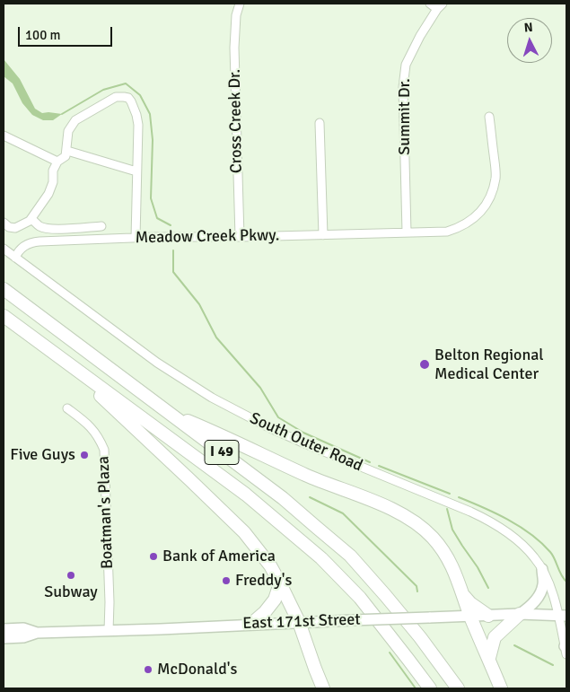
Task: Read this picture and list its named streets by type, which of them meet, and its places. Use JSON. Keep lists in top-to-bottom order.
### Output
{
  "streets": {
    "highway": ["I 49"],
    "main road": ["East 171st Street"],
    "street": [
      "Summit Dr.",
      "Cross Creek Dr.",
      "Meadow Creek Pkwy.",
      "South Outer Road",
      "Boatman's Plaza"
    ]
  },
  "crossings": [
    ["Summit Dr.", "Meadow Creek Pkwy."],
    ["Cross Creek Dr.", "Meadow Creek Pkwy."],
    ["Meadow Creek Pkwy.", "South Outer Road"],
    ["South Outer Road", "East 171st Street"],
    ["Boatman's Plaza", "East 171st Street"]
  ],
  "places": [
    "Belton Regional Medical Center",
    "Five Guys",
    "Bank of America",
    "Subway",
    "Freddy's",
    "McDonald's"
  ],
  "scale_bar": "100 m",
  "north": "top"
}
